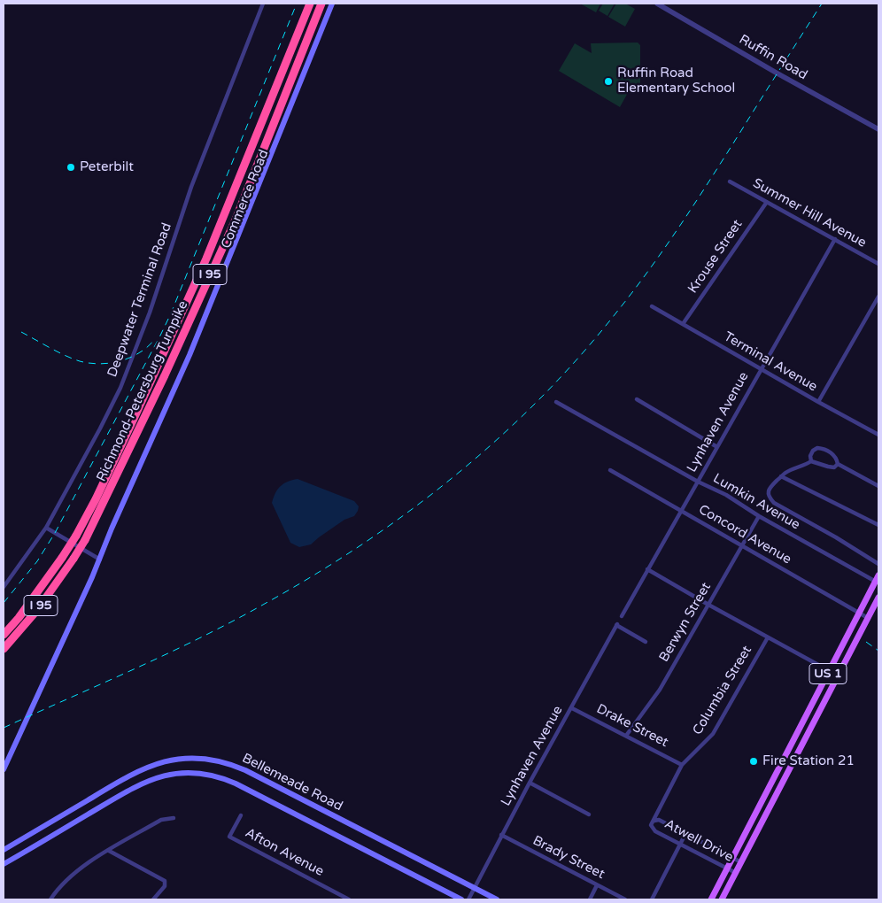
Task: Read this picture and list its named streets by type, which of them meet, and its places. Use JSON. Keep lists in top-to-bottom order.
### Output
{
  "streets": {
    "highway": ["I 95", "Richmond-Petersburg Turnpike"],
    "main road": ["Commerce Road", "US 1", "Bellemeade Road"],
    "street": [
      "Ruffin Road",
      "Summer Hill Avenue",
      "Krouse Street",
      "Deepwater Terminal Road",
      "Terminal Avenue",
      "Lynhaven Avenue",
      "Lumkin Avenue",
      "Concord Avenue",
      "Berwyn Street",
      "Columbia Street",
      "Drake Street",
      "Atwell Drive",
      "Afton Avenue",
      "Brady Street"
    ]
  },
  "crossings": [
    ["Summer Hill Avenue", "Krouse Street"],
    ["Summer Hill Avenue", "Lynhaven Avenue"],
    ["Krouse Street", "Terminal Avenue"],
    ["Terminal Avenue", "Lynhaven Avenue"],
    ["Lynhaven Avenue", "Lumkin Avenue"],
    ["Lynhaven Avenue", "Concord Avenue"],
    ["Lynhaven Avenue", "Drake Street"],
    ["Lynhaven Avenue", "Bellemeade Road"],
    ["Lynhaven Avenue", "Brady Street"],
    ["Lumkin Avenue", "Berwyn Street"],
    ["Lumkin Avenue", "US 1"],
    ["Concord Avenue", "Berwyn Street"],
    ["Concord Avenue", "US 1"],
    ["Berwyn Street", "Drake Street"],
    ["US 1", "Atwell Drive"],
    ["Columbia Street", "Drake Street"],
    ["Columbia Street", "Atwell Drive"]
  ],
  "places": ["Ruffin Road Elementary School", "Peterbilt", "Fire Station 21"]
}
